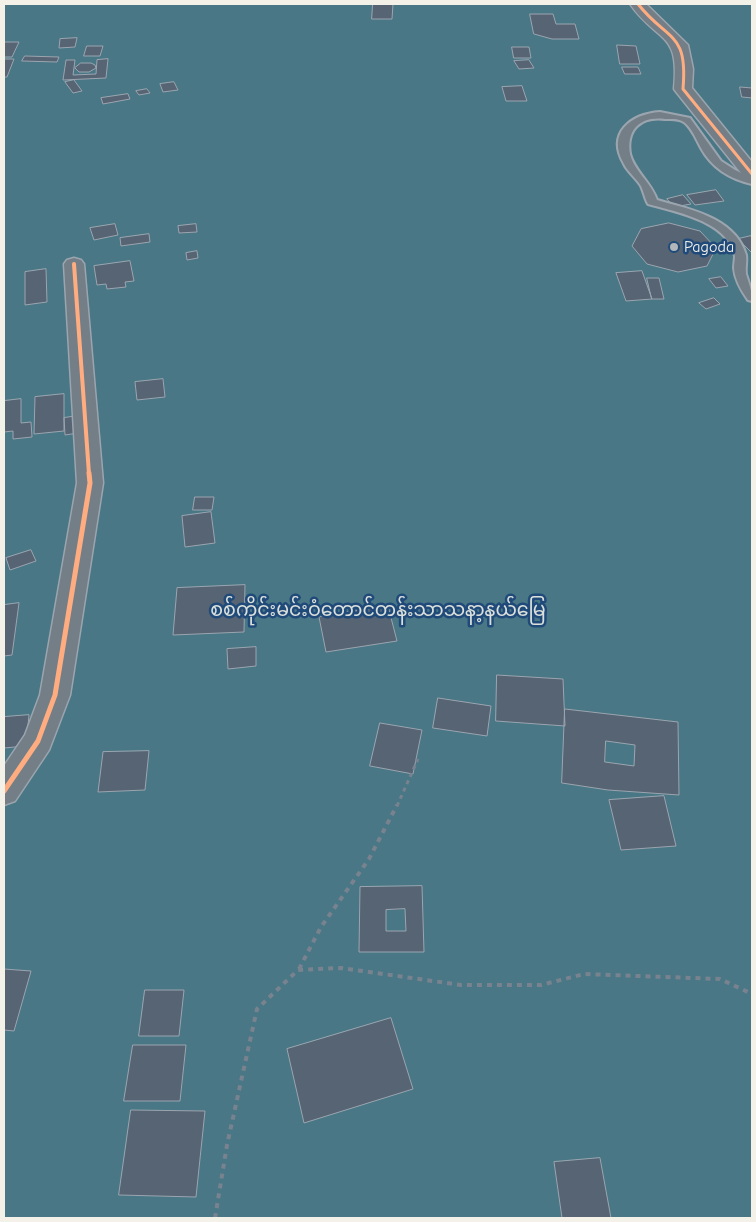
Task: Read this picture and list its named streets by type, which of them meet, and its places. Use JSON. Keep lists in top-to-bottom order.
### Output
{
  "parks": ["စစ်ကိုင်းမင်းဝံတောင်တန်းသာသနာ့နယ်မြေ"],
  "places": ["Pagoda"]
}
